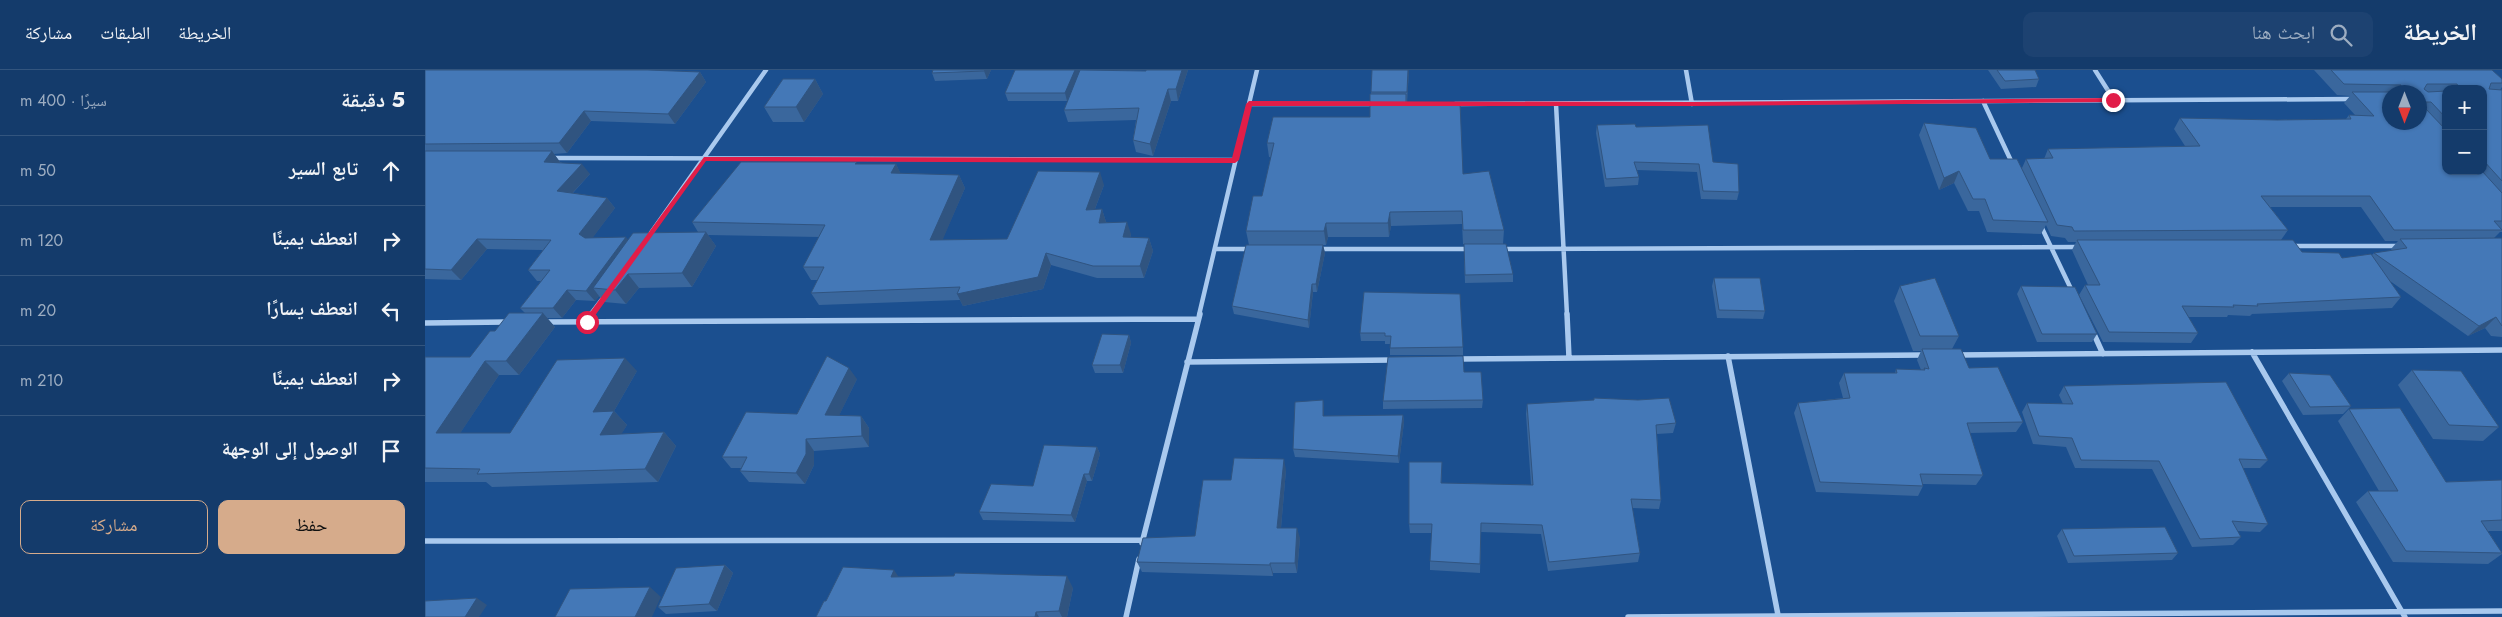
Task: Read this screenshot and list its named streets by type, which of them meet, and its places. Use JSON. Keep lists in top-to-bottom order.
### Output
{
  "north": "bottom",
  "page": {
    "header": "الخريطة",
    "search": "ابحث هنا",
    "nav": ["الخريطة", "الطبقات", "مشاركة"],
    "heading": ["5 دقيقة", "سيرًا · 400 m"],
    "map_buttons": ["+", "−"],
    "list": [
      ["تابع السير", "50 m"],
      ["انعطف يمينًا", "120 m"],
      ["انعطف يسارًا", "20 m"],
      ["انعطف يمينًا", "210 m"],
      "الوصول إلى الوجهة"
    ],
    "buttons": ["حفظ", "مشاركة"]
  }
}
